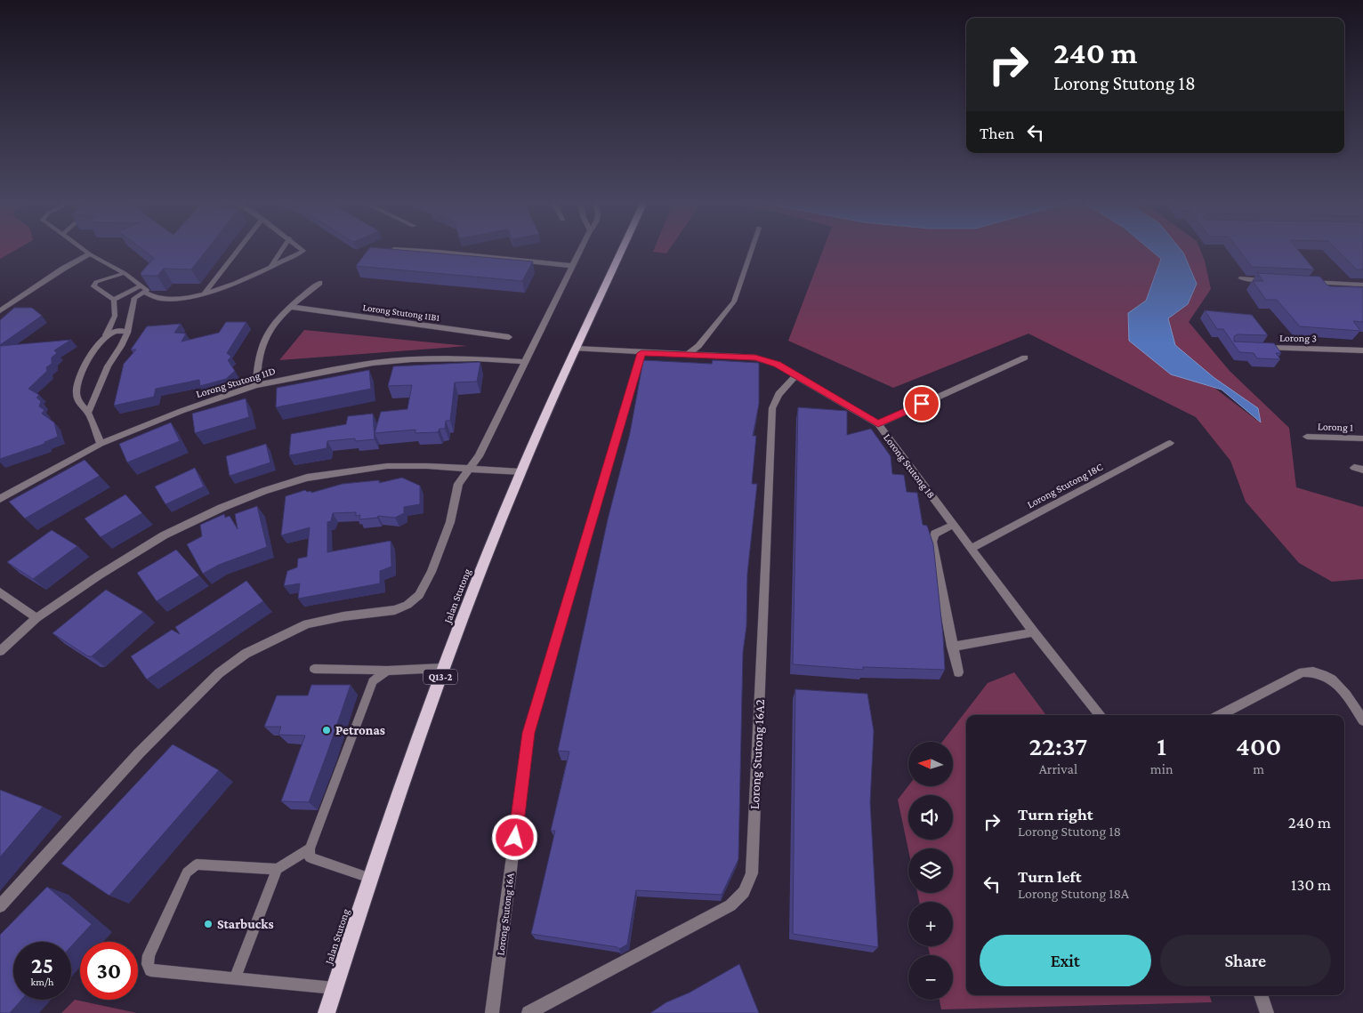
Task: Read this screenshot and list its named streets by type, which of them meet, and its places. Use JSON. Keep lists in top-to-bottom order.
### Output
{
  "streets": {
    "main road": ["Jalan Stutong", "Q13-2"],
    "street": [
      "Lorong Stutong 11B1",
      "Lorong 3",
      "Lorong Stutong 11D",
      "Lorong 1",
      "Lorong Stutong 18",
      "Lorong Stutong 18C",
      "Lorong Stutong 16A2",
      "Lorong Stutong 16A"
    ]
  },
  "crossings": [
    ["Lorong Stutong 18", "Lorong Stutong 18C"],
    ["Lorong Stutong 18", "Jalan Stutong"],
    ["Lorong Stutong 18", "Lorong Stutong 16A2"],
    ["Lorong Stutong 18", "Lorong Stutong 16A"]
  ],
  "places": ["Petronas", "Starbucks"],
  "north": "left",
  "page": {
    "turn": ["240 m", "Lorong Stutong 18"],
    "then": "Then",
    "eta": [
      "22:37",
      "Arrival",
      "1",
      "min",
      "400",
      "m"
    ],
    "map_buttons": ["+", "−"],
    "list": [
      {
        "name": "Turn right",
        "note": "Lorong Stutong 18",
        "value": "240 m"
      },
      {
        "name": "Turn left",
        "note": "Lorong Stutong 18A",
        "value": "130 m"
      }
    ],
    "buttons": ["Exit", "Share"],
    "speed": "25 km/h",
    "limit": "30"
  }
}
